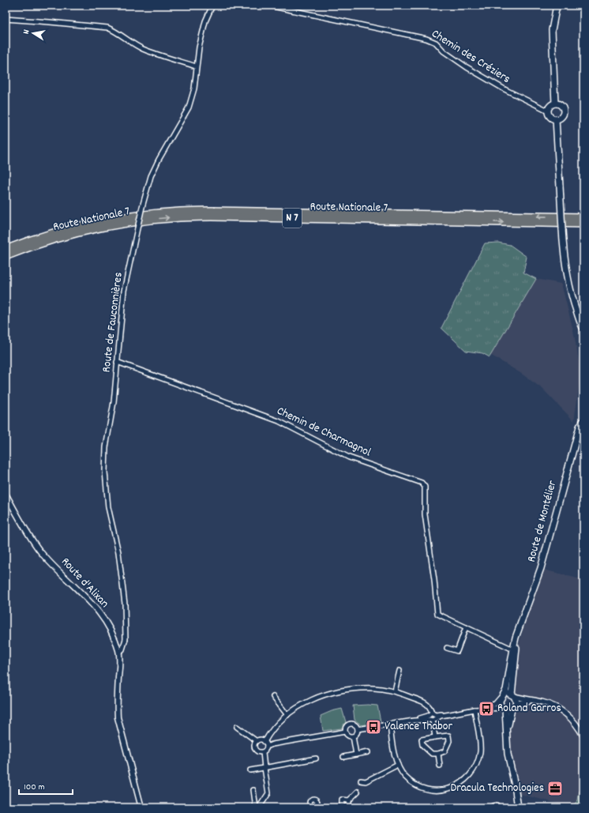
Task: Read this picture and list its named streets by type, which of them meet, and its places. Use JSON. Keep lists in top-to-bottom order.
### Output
{
  "streets": {
    "highway": ["Route Nationale 7", "N 7"],
    "main road": ["Route de Montélier"],
    "street": [
      "Chemin des Créziers",
      "Route de Fauconnières",
      "Chemin de Charmagnol",
      "Route d'Alixan"
    ]
  },
  "crossings": [
    ["Route de Fauconnières", "Chemin de Charmagnol"],
    ["Route de Fauconnières", "Route d'Alixan"],
    ["Chemin de Charmagnol", "Route de Montélier"]
  ],
  "places": {
    "bus stop": ["Roland Garros", "Valence Thabor"],
    "office": ["Dracula Technologies"]
  },
  "scale_bar": "100 m",
  "north": "left"
}
